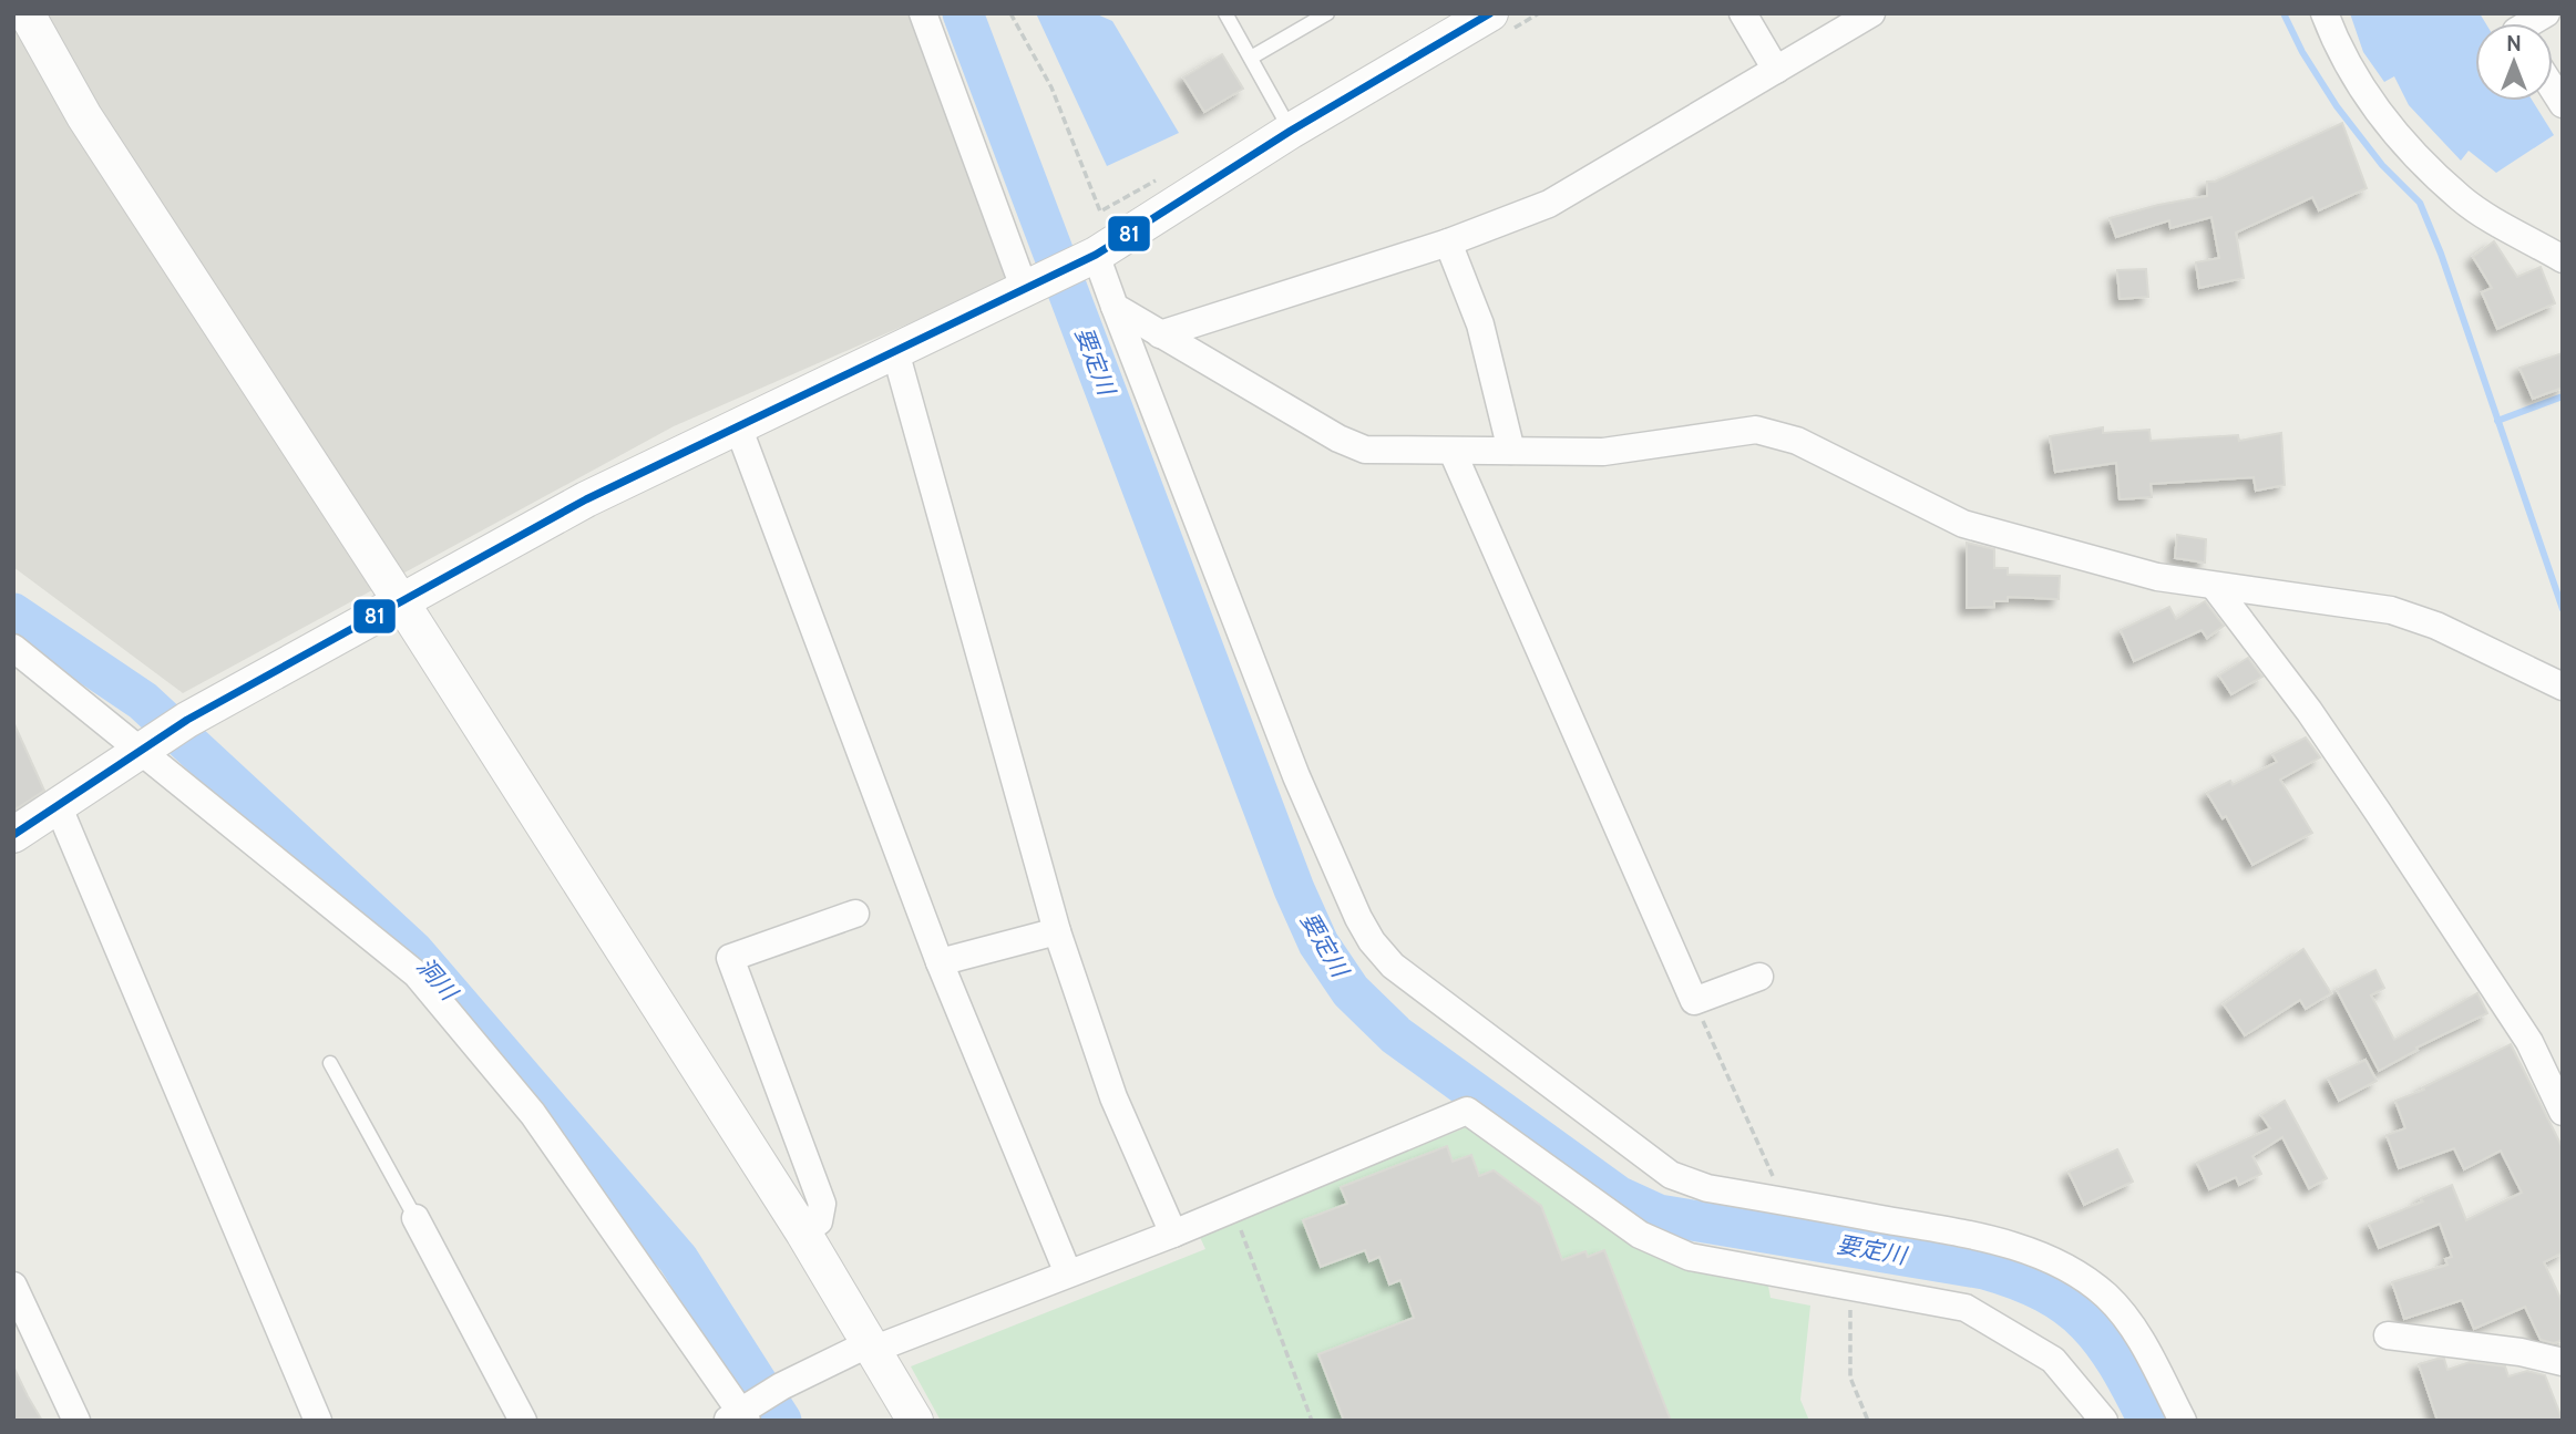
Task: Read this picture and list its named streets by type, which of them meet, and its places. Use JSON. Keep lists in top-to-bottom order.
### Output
{
  "water": ["要定川", "洞川"],
  "lines": ["transit line 81"],
  "north": "top"
}
